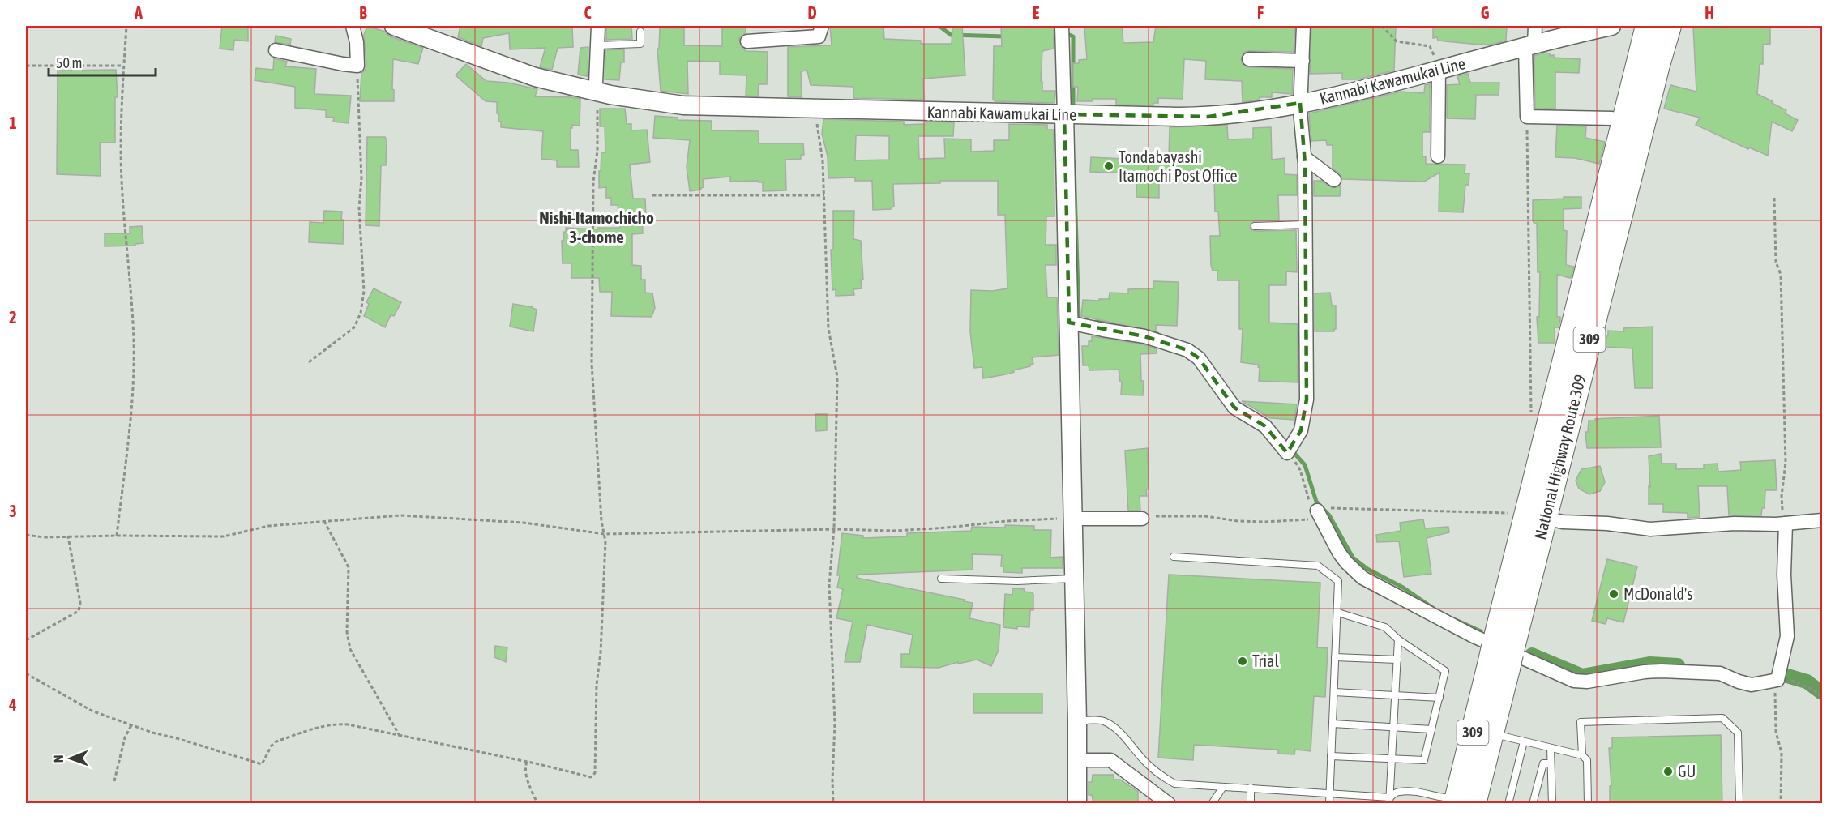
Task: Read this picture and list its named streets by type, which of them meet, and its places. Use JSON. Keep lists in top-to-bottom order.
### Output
{
  "streets": {
    "highway": ["309", "National Highway Route 309"],
    "main road": ["Kannabi Kawamukai Line"]
  },
  "districts": ["Nishi-Itamochicho 3-chome"],
  "places": [
    "Tondabayashi Itamochi Post Office",
    "McDonald's",
    "Trial",
    "GU"
  ],
  "scale_bar": "50 m",
  "north": "left",
  "grid": {
    "columns": [
      "A",
      "B",
      "C",
      "D",
      "E",
      "F",
      "G",
      "H"
    ],
    "rows": [
      "1",
      "2",
      "3",
      "4"
    ]
  }
}
